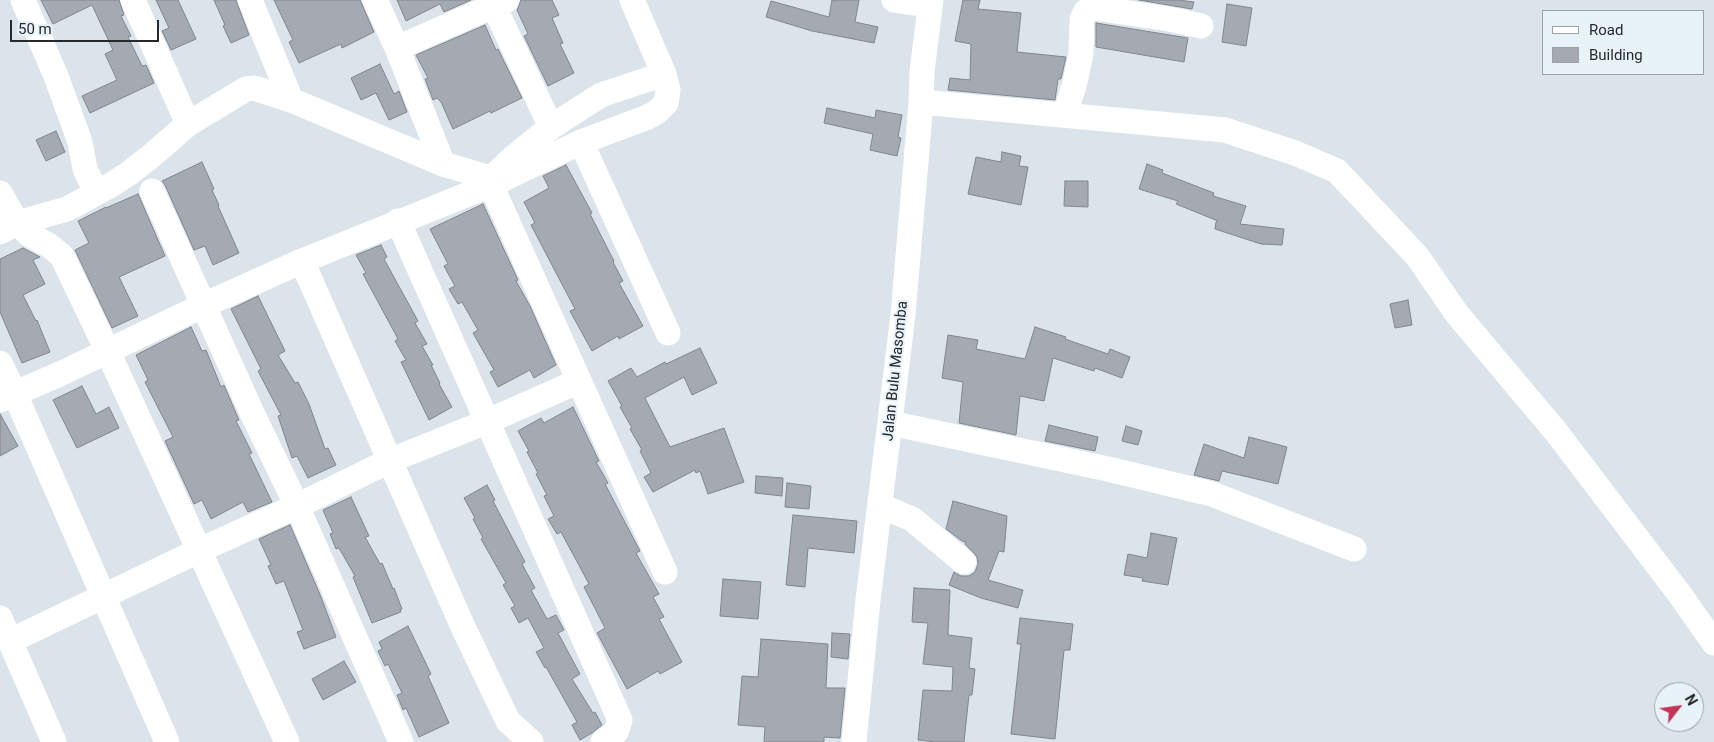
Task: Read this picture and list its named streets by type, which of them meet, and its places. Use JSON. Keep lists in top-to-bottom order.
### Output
{
  "streets": {
    "street": ["Jalan Bulu Masomba"]
  },
  "legend": ["Road", "Building"],
  "scale_bar": "50 m",
  "north": "top right"
}
